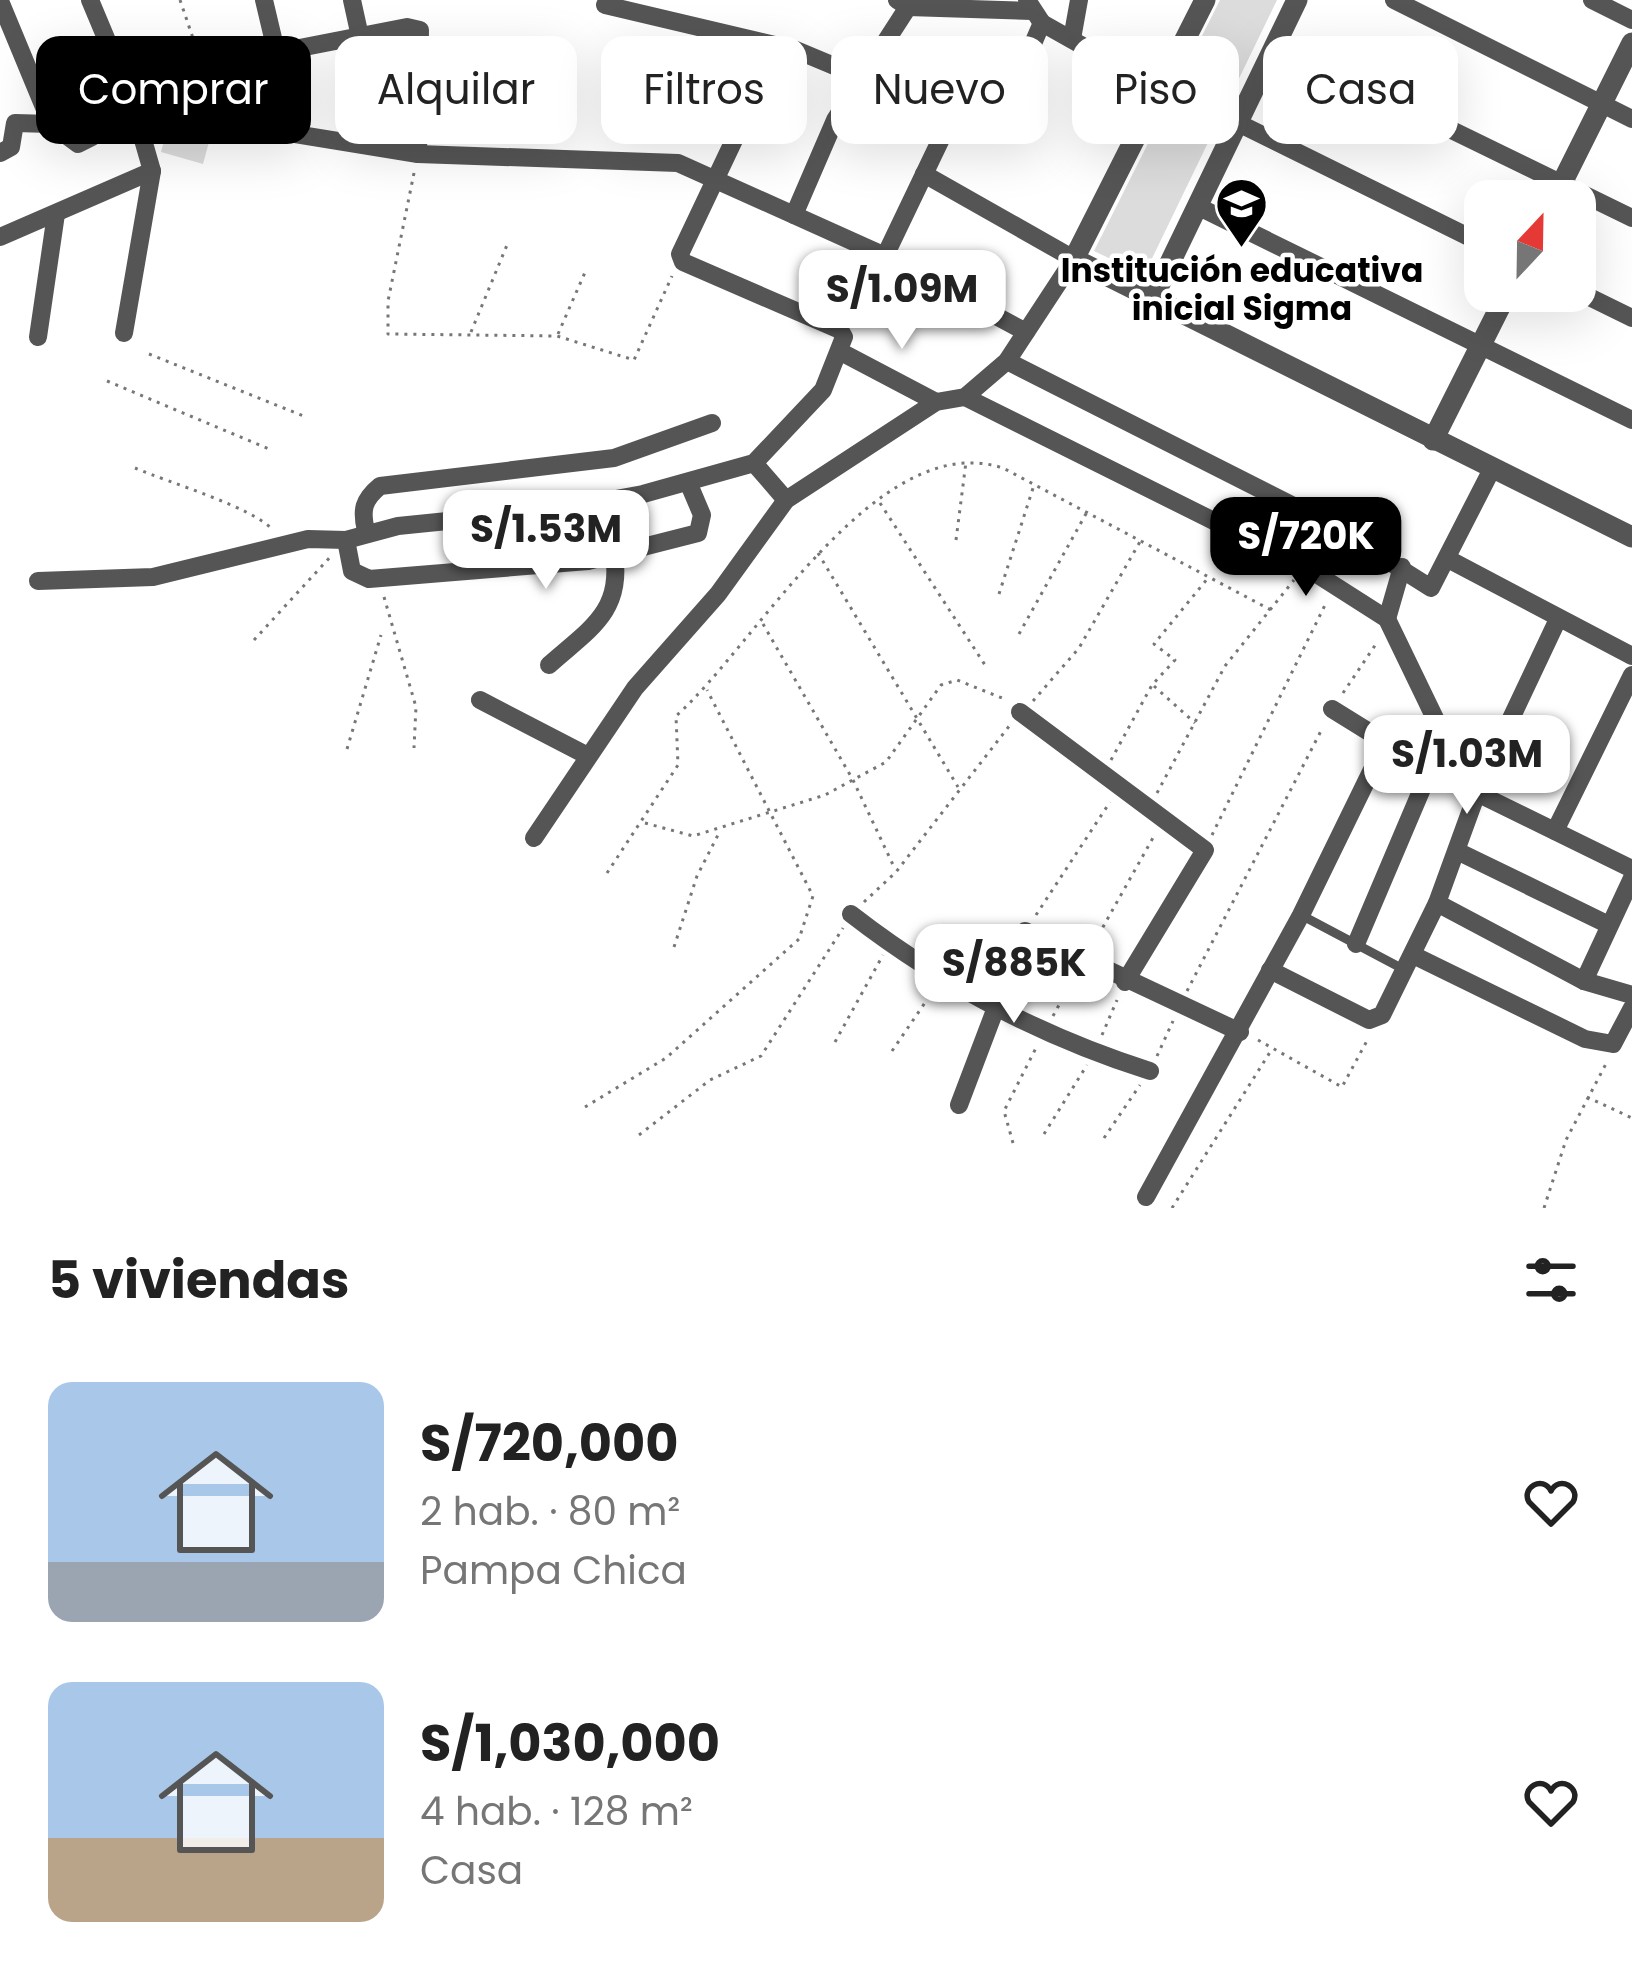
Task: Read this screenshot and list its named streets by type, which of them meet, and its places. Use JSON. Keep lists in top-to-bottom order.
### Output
{
  "places": {
    "school or university": ["Institución educativa inicial Sigma"]
  },
  "north": "top",
  "page": {
    "chip": [
      "Comprar",
      "Alquilar",
      "Filtros",
      "Nuevo",
      "Piso",
      "Casa"
    ],
    "price": [
      "S/1.09M",
      "S/1.53M",
      "S/720K",
      "S/1.03M",
      "S/885K"
    ],
    "heading": "5 viviendas",
    "list": [
      {
        "name": "S/720,000",
        "note": "2 hab. · 80 m² · Pampa Chica"
      },
      {
        "name": "S/1,030,000",
        "note": "4 hab. · 128 m² · Casa"
      }
    ]
  }
}
